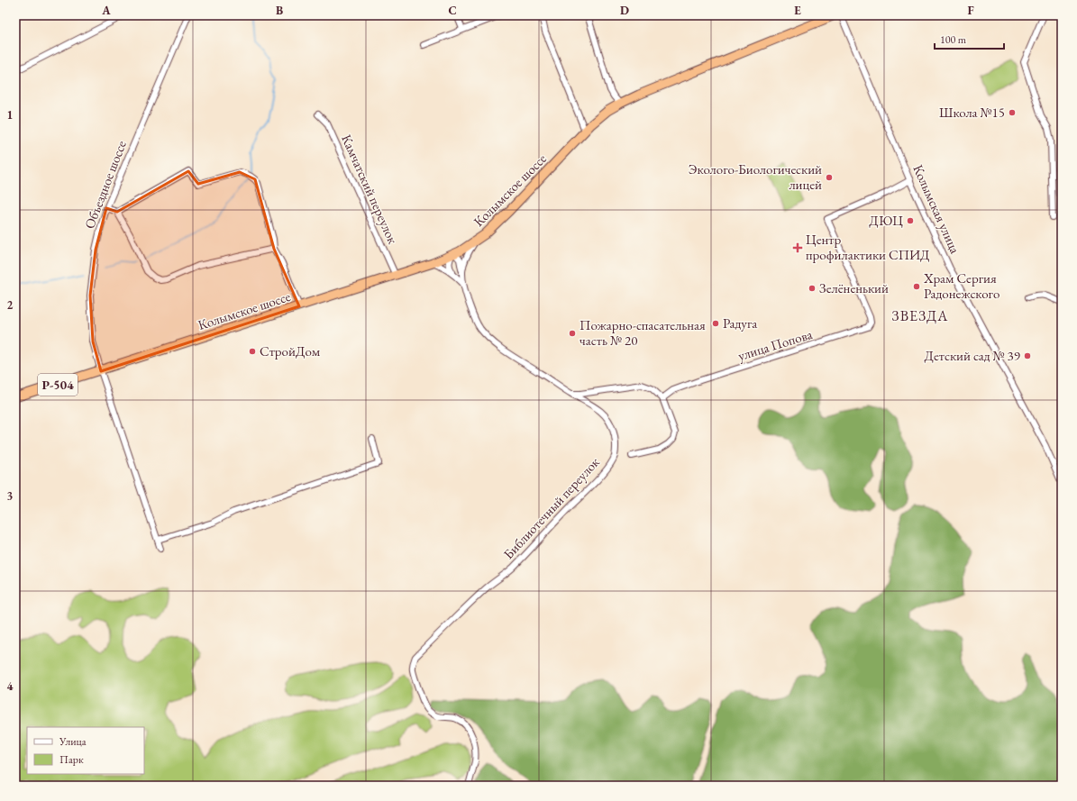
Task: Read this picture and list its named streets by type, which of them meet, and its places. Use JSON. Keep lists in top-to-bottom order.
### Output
{
  "streets": {
    "highway": ["Колымское шоссе", "Р-504"],
    "street": [
      "Объездное шоссе",
      "Камчатский переулок",
      "Колымская улица",
      "улица Попова",
      "Библиотечный переулок"
    ]
  },
  "crossings": [
    ["Объездное шоссе", "Колымское шоссе"],
    ["Объездное шоссе", "Р-504"],
    ["Камчатский переулок", "Колымское шоссе"],
    ["Колымское шоссе", "Р-504"],
    ["Колымское шоссе", "Библиотечный переулок"],
    ["Колымская улица", "улица Попова"]
  ],
  "districts": ["ЗВЕЗДА"],
  "places": {
    "other": [
      "Школа №15",
      "Эколого-Биологический лицей",
      "ДЮЦ",
      "Храм Сергия Радонежского",
      "Зелёненький",
      "Радуга",
      "Пожарно-спасательная часть № 20",
      "СтройДом",
      "Детский сад № 39"
    ],
    "health": ["Центр профилактики СПИД"]
  },
  "legend": ["Улица", "Парк"],
  "scale_bar": "100 m",
  "grid": {
    "columns": [
      "A",
      "B",
      "C",
      "D",
      "E",
      "F"
    ],
    "rows": [
      "1",
      "2",
      "3",
      "4"
    ]
  }
}
